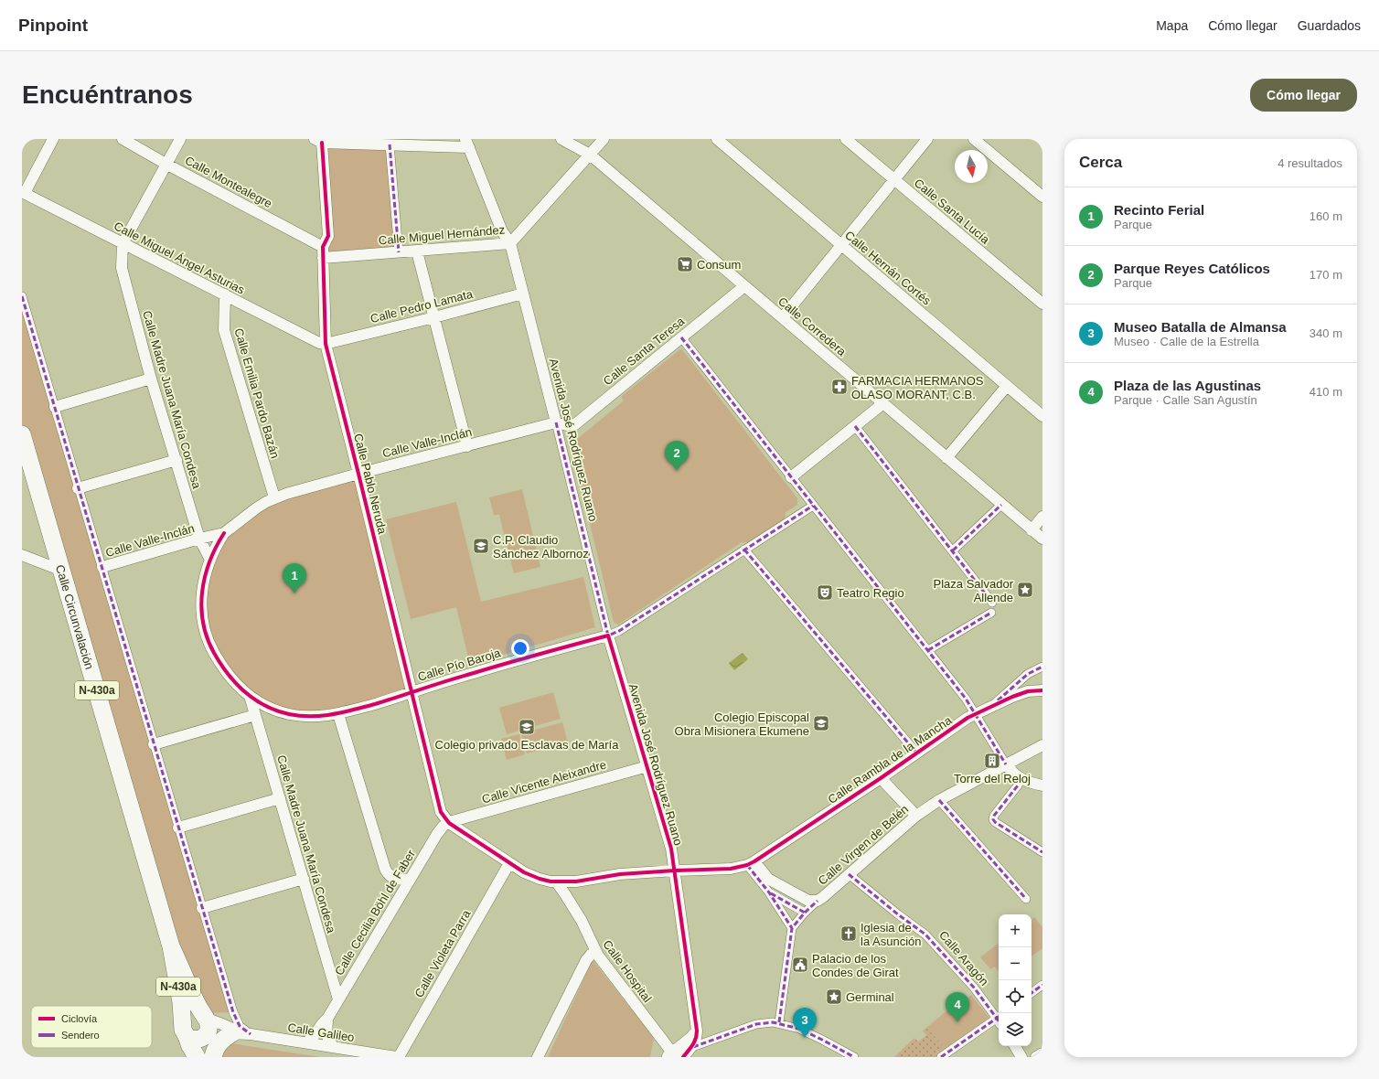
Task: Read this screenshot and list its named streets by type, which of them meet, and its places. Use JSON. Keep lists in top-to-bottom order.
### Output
{
  "streets": {
    "main road": ["Calle Circunvalación", "N-430a"],
    "street": [
      "Calle Montealegre",
      "Calle Santa Lucía",
      "Calle Miguel Hernández",
      "Calle Miguel Ángel Asturias",
      "Calle Hernán Cortés",
      "Calle Pedro Lamata",
      "Calle Corredera",
      "Calle Santa Teresa",
      "Calle Emilia Pardo Bazán",
      "Calle Madre Juana María Condesa",
      "Avenida José Rodríguez Ruano",
      "Calle Valle-Inclán",
      "Calle Pablo Neruda",
      "Calle Pío Baroja",
      "Calle Rambla de la Mancha",
      "Calle Vicente Aleixandre",
      "Calle Virgen de Belén",
      "Calle Cecilia Böhl de Faber",
      "Calle Violeta Parra",
      "Calle Aragón",
      "Calle Hospital",
      "Calle Galileo"
    ]
  },
  "crossings": [
    ["Calle Montealegre", "Calle Miguel Hernández"],
    ["Calle Montealegre", "Calle Pablo Neruda"],
    ["Calle Miguel Hernández", "Calle Corredera"],
    ["Calle Miguel Hernández", "Avenida José Rodríguez Ruano"],
    ["Calle Miguel Hernández", "Calle Pablo Neruda"],
    ["Calle Miguel Ángel Asturias", "Calle Pedro Lamata"],
    ["Calle Miguel Ángel Asturias", "Calle Emilia Pardo Bazán"],
    ["Calle Miguel Ángel Asturias", "Calle Madre Juana María Condesa"],
    ["Calle Miguel Ángel Asturias", "Calle Pablo Neruda"],
    ["Calle Pedro Lamata", "Avenida José Rodríguez Ruano"],
    ["Calle Pedro Lamata", "Calle Pablo Neruda"],
    ["Calle Corredera", "Calle Santa Teresa"],
    ["Calle Santa Teresa", "Avenida José Rodríguez Ruano"],
    ["Calle Santa Teresa", "Calle Valle-Inclán"],
    ["Calle Emilia Pardo Bazán", "Calle Valle-Inclán"],
    ["Calle Madre Juana María Condesa", "Calle Valle-Inclán"],
    ["Calle Madre Juana María Condesa", "Calle Pío Baroja"],
    ["Calle Madre Juana María Condesa", "Calle Cecilia Böhl de Faber"],
    ["Avenida José Rodríguez Ruano", "Calle Valle-Inclán"],
    ["Avenida José Rodríguez Ruano", "Calle Pío Baroja"],
    ["Avenida José Rodríguez Ruano", "Calle Vicente Aleixandre"],
    ["Calle Valle-Inclán", "Calle Pablo Neruda"],
    ["Calle Valle-Inclán", "Calle Pío Baroja"],
    ["Calle Pablo Neruda", "Calle Pío Baroja"],
    ["Calle Pablo Neruda", "Calle Vicente Aleixandre"],
    ["Calle Pablo Neruda", "Calle Cecilia Böhl de Faber"],
    ["Calle Circunvalación", "N-430a"],
    ["N-430a", "Calle Galileo"],
    ["Calle Rambla de la Mancha", "Calle Virgen de Belén"],
    ["Calle Vicente Aleixandre", "Calle Cecilia Böhl de Faber"],
    ["Calle Virgen de Belén", "Calle Aragón"],
    ["Calle Cecilia Böhl de Faber", "Calle Galileo"],
    ["Calle Violeta Parra", "Calle Galileo"]
  ],
  "places": {
    "supermarket": ["Consum"],
    "pharmacy": ["FARMACIA HERMANOS OLASO MORANT, C.B."],
    "school or university": ["C.P. Claudio Sánchez Albornoz", "Colegio Episcopal Obra Misionera Ekumene", "Colegio privado Esclavas de María"],
    "place": ["Plaza Salvador Allende", "Germinal"],
    "theatre": ["Teatro Regio"],
    "building": ["Torre del Reloj"],
    "church": ["Iglesia de la Asunción"],
    "public building": ["Palacio de los Condes de Girat"]
  },
  "legend": ["Ciclovía", "Sendero"],
  "north": "bottom",
  "page": {
    "header": "Pinpoint",
    "nav": ["Mapa", "Cómo llegar", "Guardados"],
    "buttons": "Cómo llegar",
    "title": "Encuéntranos",
    "heading": ["Cerca", "4 resultados"],
    "list": [
      {
        "mark": "1",
        "name": "Recinto Ferial",
        "note": "Parque",
        "value": "160 m"
      },
      {
        "mark": "2",
        "name": "Parque Reyes Católicos",
        "note": "Parque",
        "value": "170 m"
      },
      {
        "mark": "3",
        "name": "Museo Batalla de Almansa",
        "note": "Museo · Calle de la Estrella",
        "value": "340 m"
      },
      {
        "mark": "4",
        "name": "Plaza de las Agustinas",
        "note": "Parque · Calle San Agustín",
        "value": "410 m"
      }
    ],
    "pins": [
      "2",
      "1",
      "4",
      "3"
    ],
    "map_buttons": ["+", "−"]
  }
}
